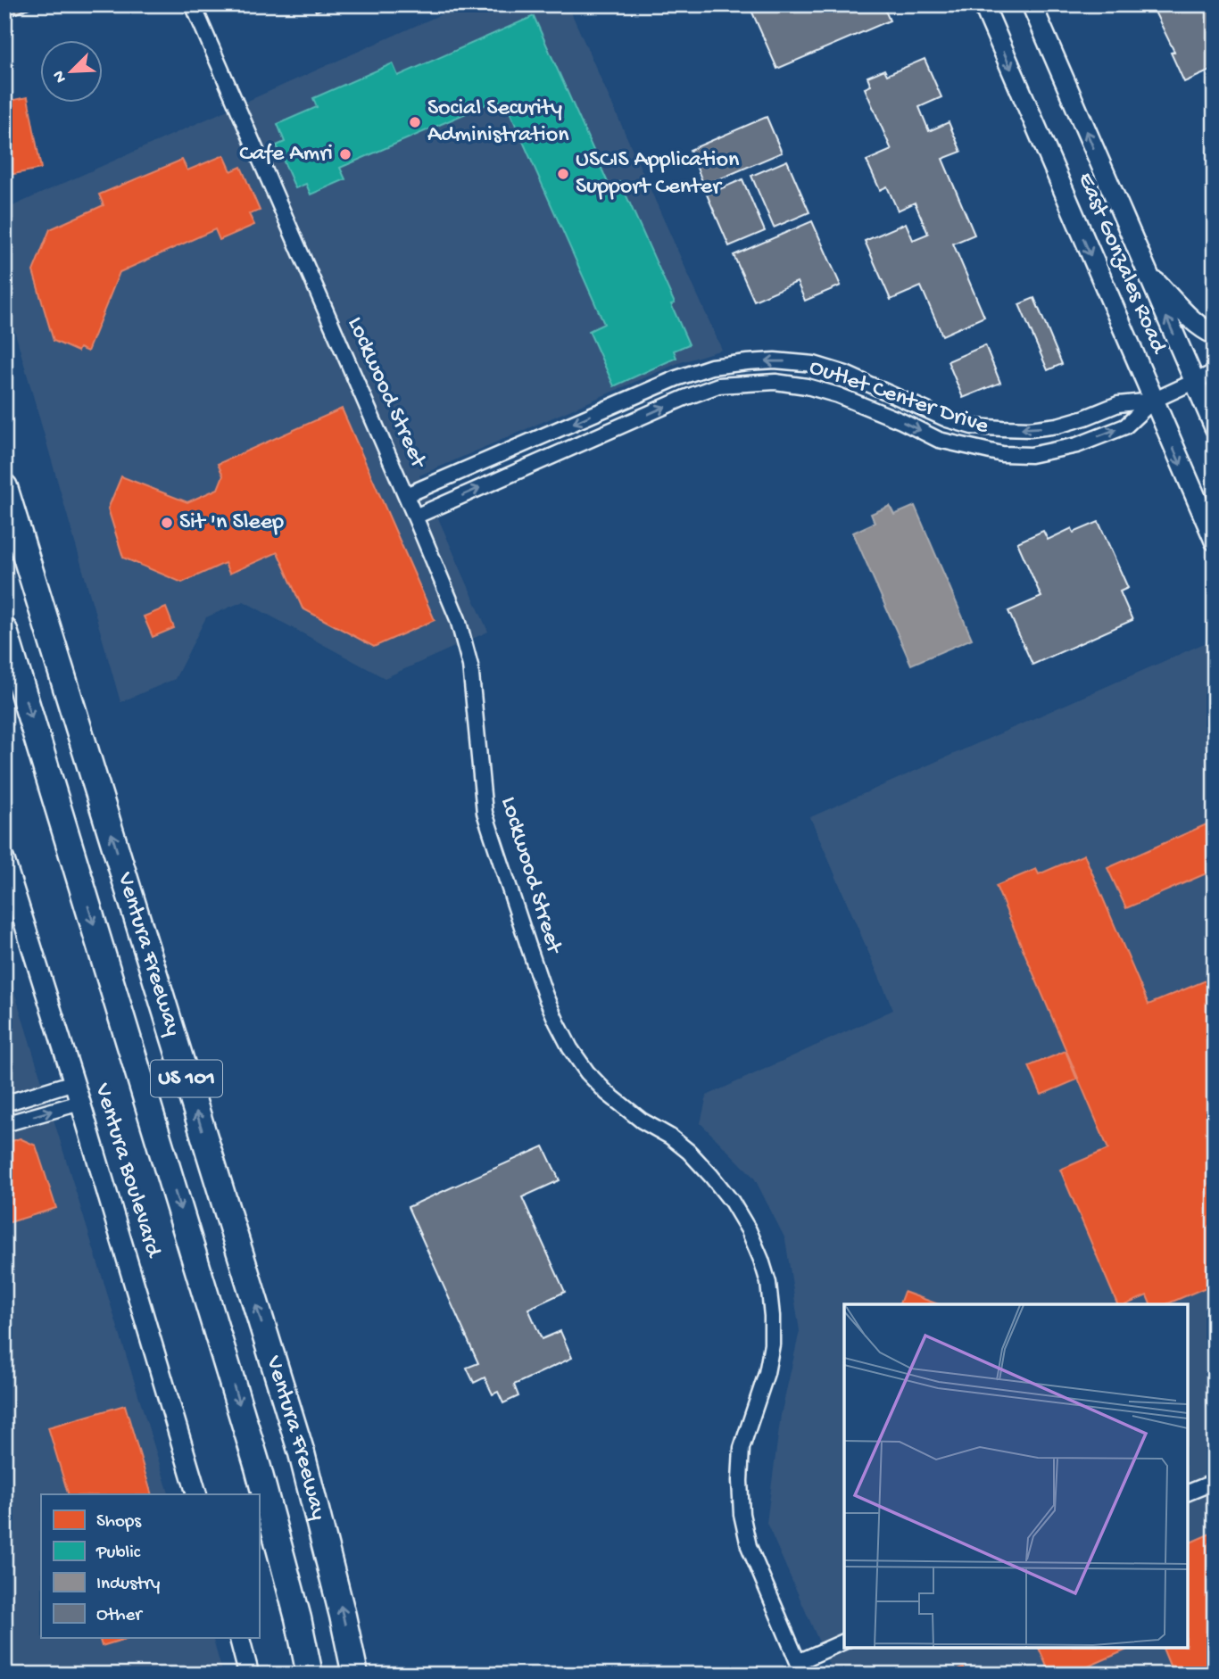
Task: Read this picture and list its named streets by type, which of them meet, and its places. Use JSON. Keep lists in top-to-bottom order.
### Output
{
  "streets": {
    "highway": ["Ventura Freeway", "US 101"],
    "main road": ["East Gonzales Road", "Ventura Boulevard"],
    "street": ["Lockwood Street", "Outlet Center Drive"]
  },
  "crossings": [
    ["East Gonzales Road", "Outlet Center Drive"],
    ["Lockwood Street", "Outlet Center Drive"]
  ],
  "places": [
    "Social Security Administration",
    "Cafe Amri",
    "USCIS Application Support Center",
    "Sit 'n Sleep"
  ],
  "legend": [
    "Shops",
    "Public",
    "Industry",
    "Other"
  ],
  "north": "bottom left"
}
